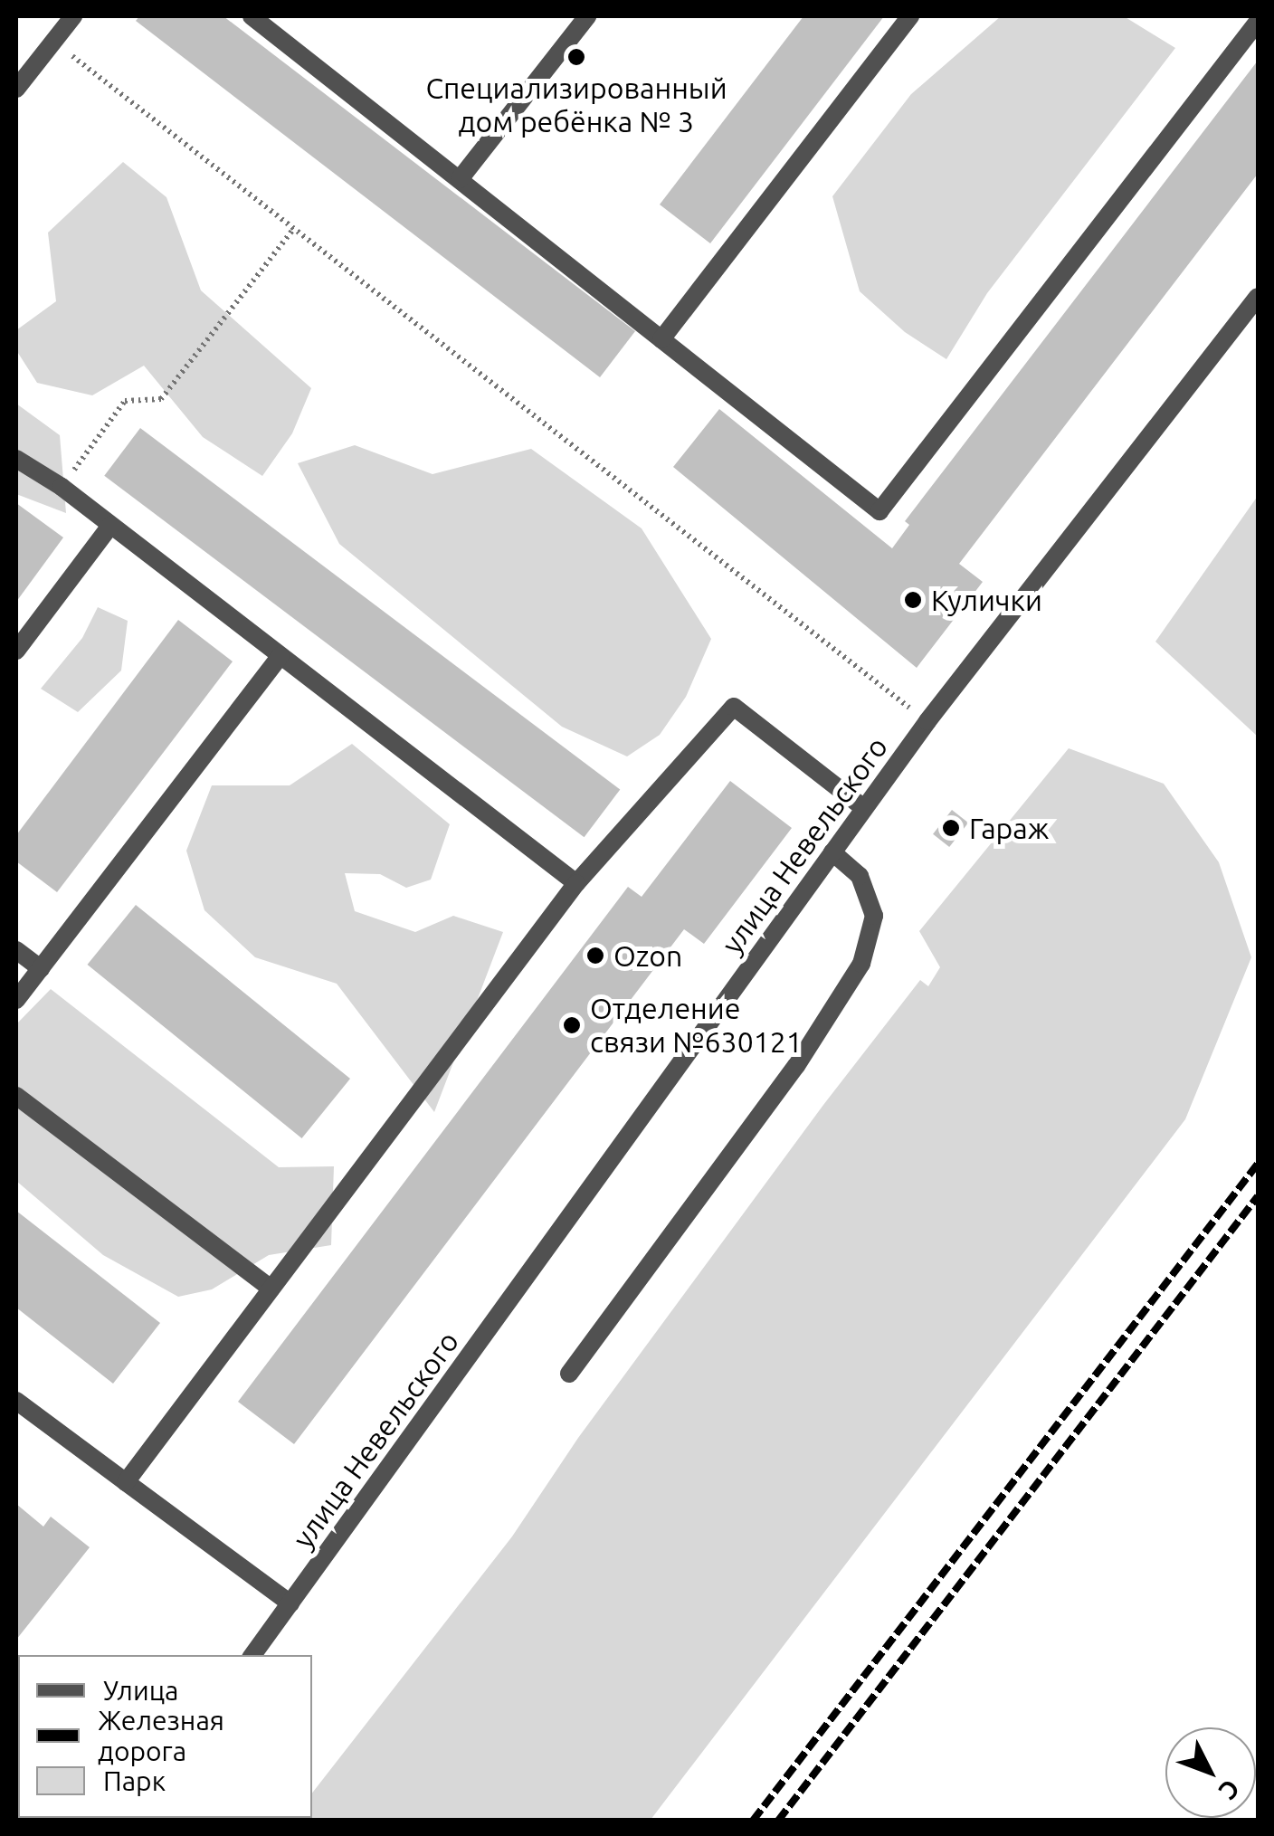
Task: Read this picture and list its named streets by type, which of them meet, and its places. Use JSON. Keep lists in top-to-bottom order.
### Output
{
  "streets": {
    "street": ["улица Невельского"]
  },
  "places": [
    "Специализированный дом ребёнка № 3",
    "Кулички",
    "Гараж",
    "Ozon",
    "Отделение связи №630121"
  ],
  "legend": ["Улица", "Железная дорога", "Парк"],
  "north": "bottom right"
}
